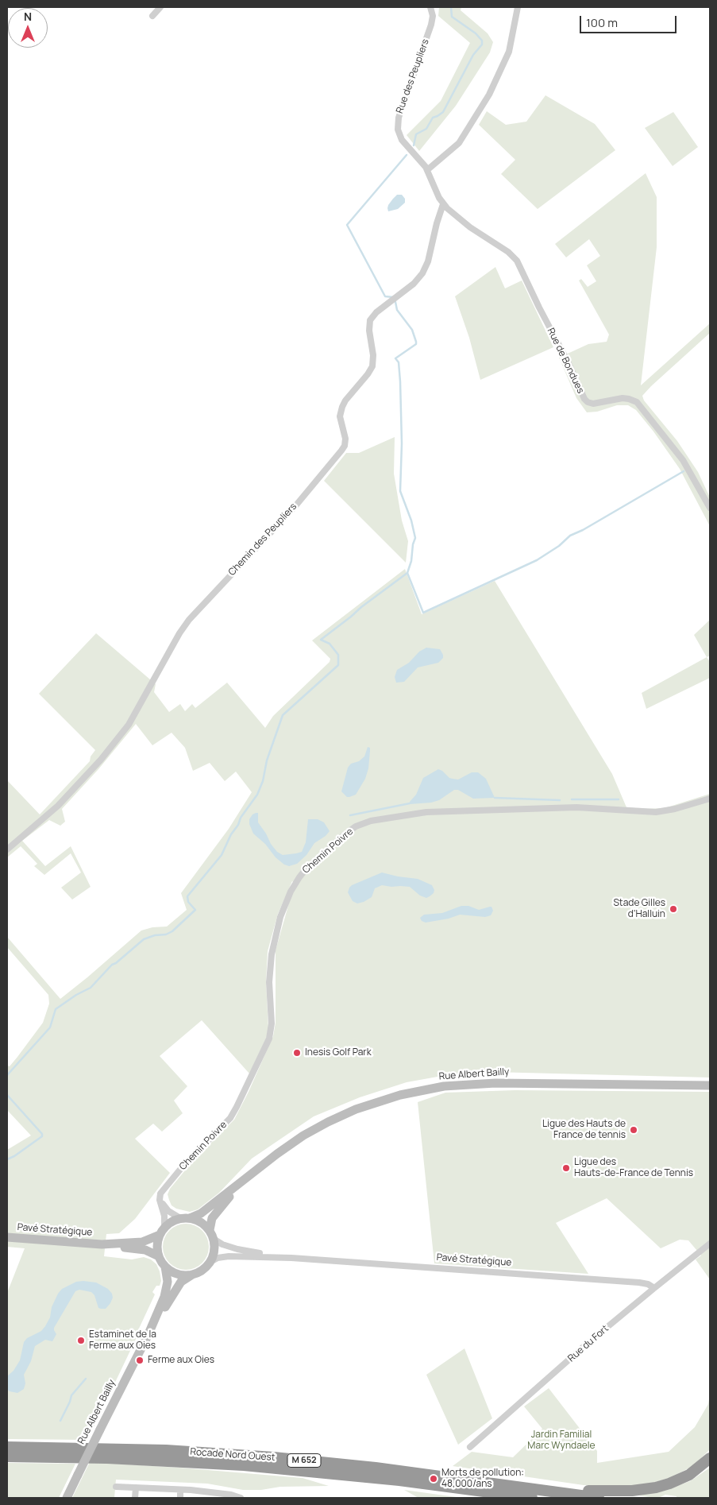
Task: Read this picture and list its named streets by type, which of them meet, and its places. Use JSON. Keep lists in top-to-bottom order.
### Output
{
  "streets": {
    "highway": ["Rocade Nord Ouest", "M 652"],
    "main road": ["Rue Albert Bailly", "Pavé Stratégique"],
    "street": [
      "Rue des Peupliers",
      "Rue de Bondues",
      "Chemin des Peupliers",
      "Chemin Poivre",
      "Rue du Fort"
    ]
  },
  "crossings": [
    ["Rue des Peupliers", "Rue de Bondues"],
    ["Rue des Peupliers", "Chemin des Peupliers"],
    ["Rue de Bondues", "Chemin des Peupliers"],
    ["Rue Albert Bailly", "Pavé Stratégique"],
    ["Pavé Stratégique", "Rue du Fort"]
  ],
  "parks": ["Jardin Familial Marc Wyndaele"],
  "places": [
    "Stade Gilles d'Halluin",
    "Inesis Golf Park",
    "Ligue des Hauts de France de tennis",
    "Ligue des Hauts-de-France de Tennis",
    "Estaminet de la Ferme aux Oies",
    "Ferme aux Oies",
    "Morts de pollution: 48,000/ans"
  ],
  "scale_bar": "100 m",
  "north": "top"
}
